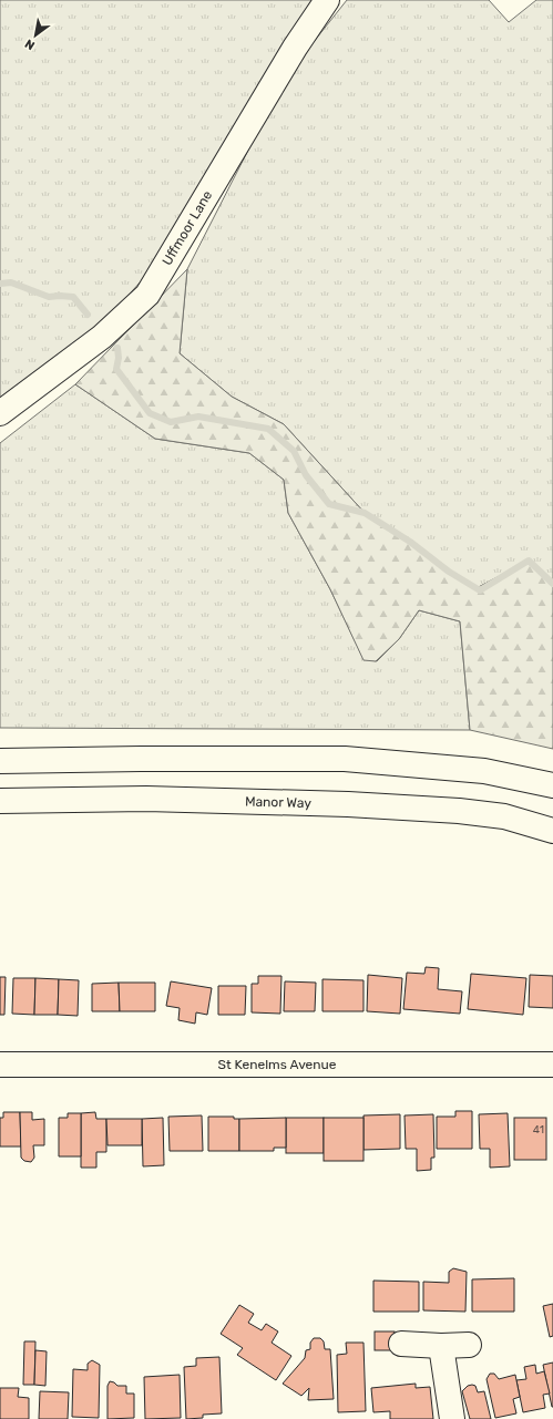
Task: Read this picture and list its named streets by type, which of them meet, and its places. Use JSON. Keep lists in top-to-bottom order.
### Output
{
  "streets": {
    "main road": ["Uffmoor Lane", "Manor Way", "St Kenelms Avenue"]
  },
  "house_numbers": ["41"],
  "north": "bottom left"
}
